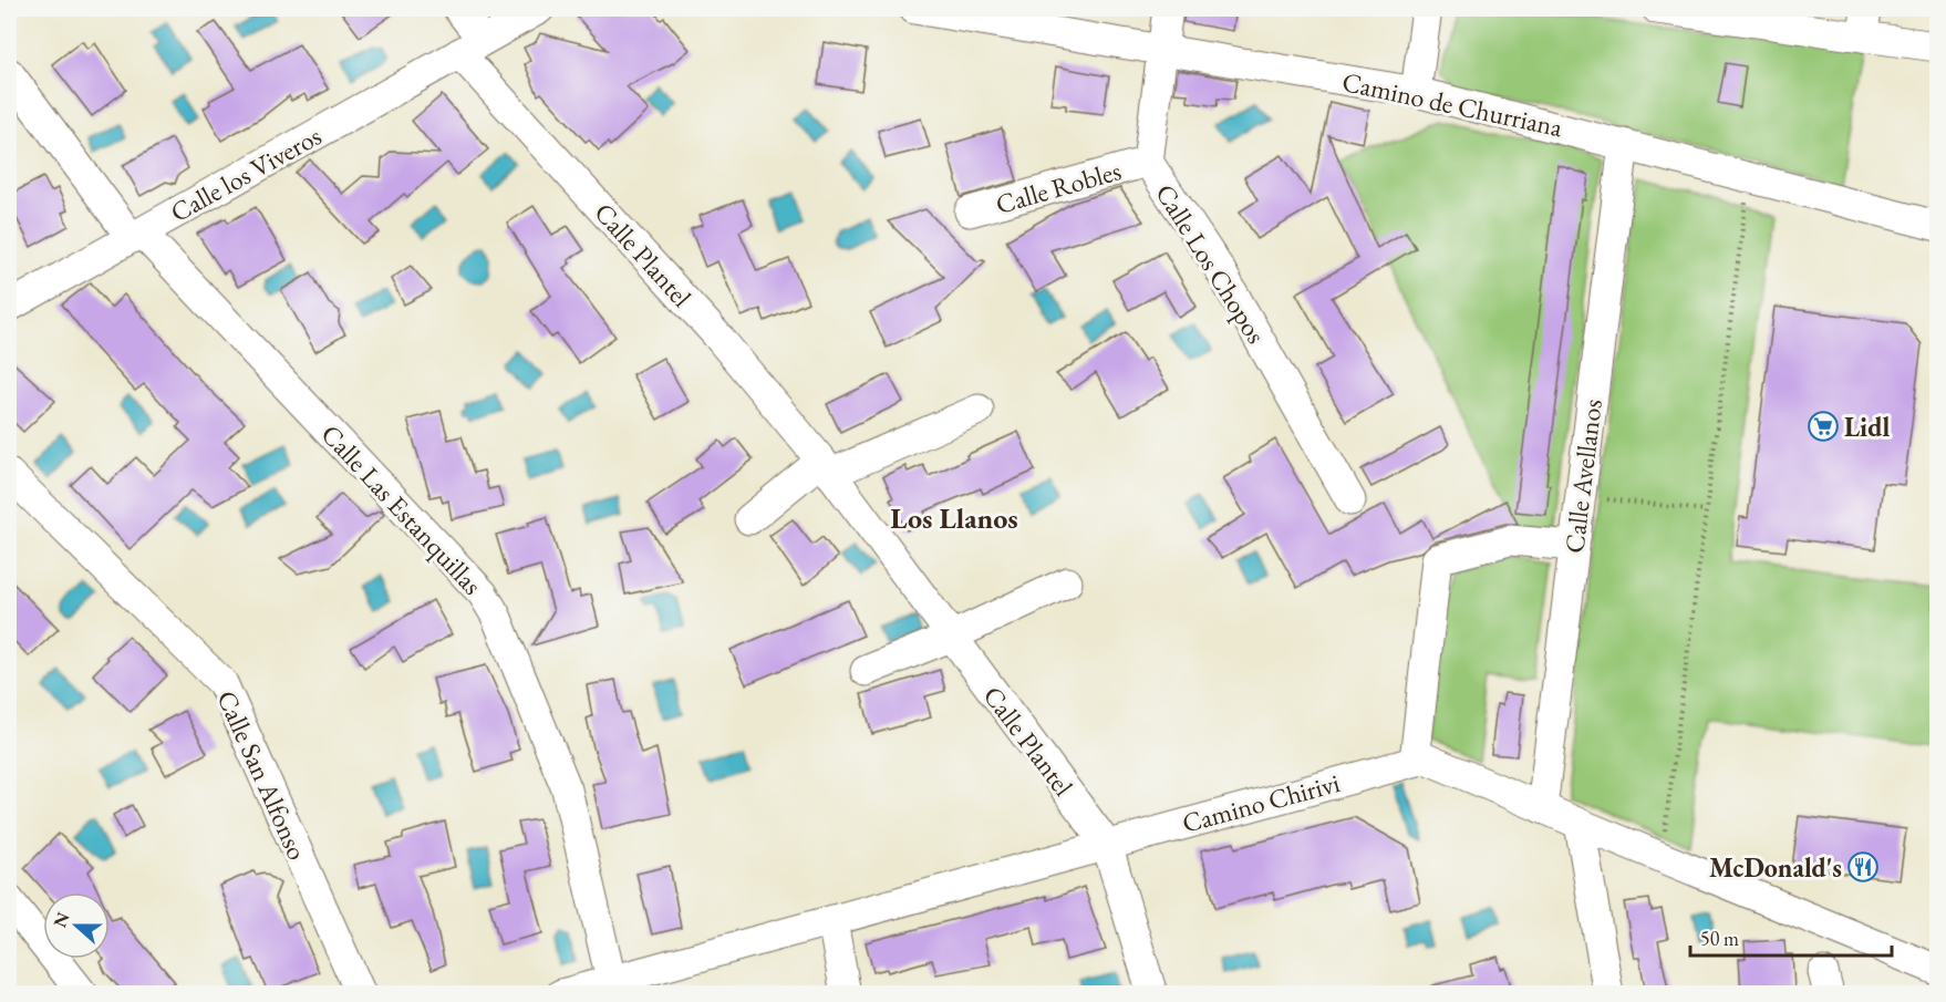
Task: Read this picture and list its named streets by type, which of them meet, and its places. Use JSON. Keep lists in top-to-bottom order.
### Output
{
  "streets": {
    "street": [
      "Camino de Churriana",
      "Calle los Viveros",
      "Calle Robles",
      "Calle Plantel",
      "Calle Los Chopos",
      "Calle Avellanos",
      "Calle Las Estanquillas",
      "Calle San Alfonso",
      "Camino Chirivi"
    ]
  },
  "crossings": [
    ["Camino de Churriana", "Calle Los Chopos"],
    ["Camino de Churriana", "Calle Avellanos"],
    ["Calle los Viveros", "Calle Plantel"],
    ["Calle los Viveros", "Calle Las Estanquillas"],
    ["Calle Robles", "Calle Los Chopos"],
    ["Calle Plantel", "Camino Chirivi"],
    ["Calle Avellanos", "Camino Chirivi"],
    ["Calle Las Estanquillas", "Camino Chirivi"]
  ],
  "districts": ["Los Llanos"],
  "places": {
    "supermarket": ["Lidl"],
    "restaurant": ["McDonald's"]
  },
  "scale_bar": "50 m",
  "north": "left"
}
